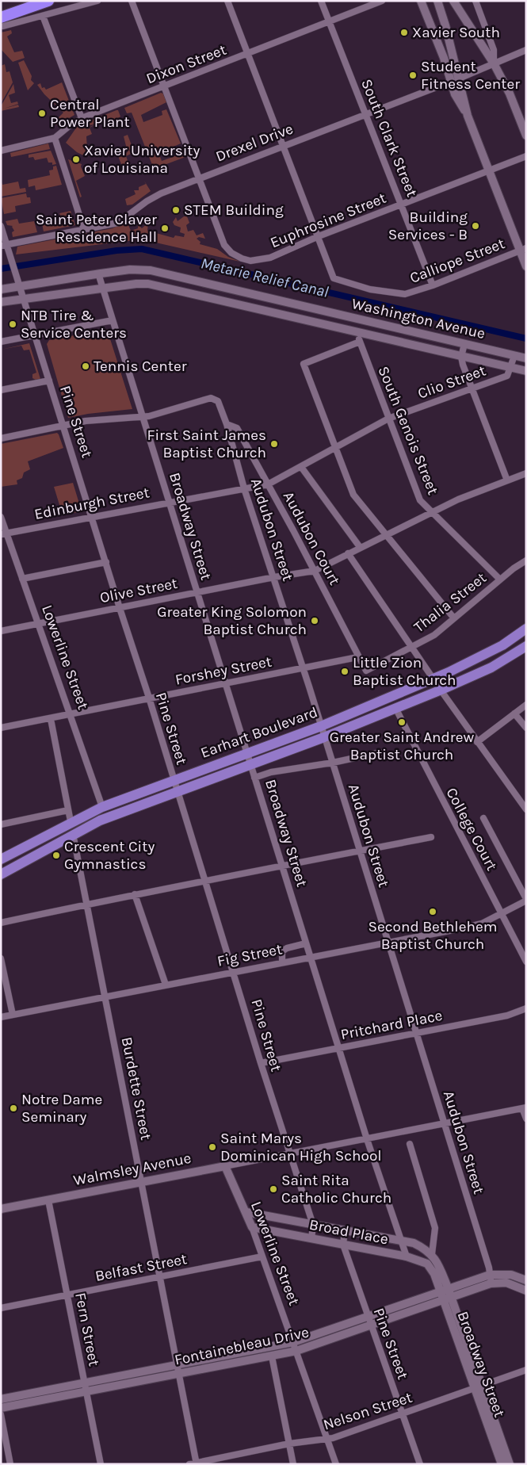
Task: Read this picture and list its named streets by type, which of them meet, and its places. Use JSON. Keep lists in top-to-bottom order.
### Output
{
  "streets": {
    "main road": ["Earhart Boulevard"],
    "street": [
      "Dixon Street",
      "South Clark Street",
      "Drexel Drive",
      "Euphrosine Street",
      "Calliope Street",
      "Washington Avenue",
      "Clio Street",
      "Pine Street",
      "South Genois Street",
      "Edinburgh Street",
      "Broadway Street",
      "Audubon Street",
      "Audubon Court",
      "Olive Street",
      "Thalia Street",
      "Lowerline Street",
      "Forshey Street",
      "College Court",
      "Fig Street",
      "Pritchard Place",
      "Burdette Street",
      "Walmsley Avenue",
      "Broad Place",
      "Belfast Street",
      "Fern Street",
      "Fontainebleau Drive",
      "Nelson Street"
    ]
  },
  "crossings": [
    ["Dixon Street", "South Clark Street"],
    ["South Clark Street", "Drexel Drive"],
    ["South Clark Street", "Euphrosine Street"],
    ["South Clark Street", "Calliope Street"],
    ["Drexel Drive", "Euphrosine Street"],
    ["Drexel Drive", "Pine Street"],
    ["Euphrosine Street", "Calliope Street"],
    ["Washington Avenue", "Clio Street"],
    ["Washington Avenue", "Pine Street"],
    ["Washington Avenue", "South Genois Street"],
    ["Washington Avenue", "Broadway Street"],
    ["Clio Street", "South Genois Street"],
    ["Clio Street", "Edinburgh Street"],
    ["Pine Street", "Edinburgh Street"],
    ["Pine Street", "Olive Street"],
    ["Pine Street", "Forshey Street"],
    ["Pine Street", "Earhart Boulevard"],
    ["Pine Street", "Fig Street"],
    ["Pine Street", "Pritchard Place"],
    ["Pine Street", "Walmsley Avenue"],
    ["Pine Street", "Broad Place"],
    ["Pine Street", "Fontainebleau Drive"],
    ["Pine Street", "Nelson Street"],
    ["South Genois Street", "Olive Street"],
    ["South Genois Street", "Thalia Street"],
    ["Edinburgh Street", "Broadway Street"],
    ["Edinburgh Street", "Audubon Street"],
    ["Edinburgh Street", "Audubon Court"],
    ["Edinburgh Street", "Lowerline Street"],
    ["Broadway Street", "Audubon Street"],
    ["Broadway Street", "Olive Street"],
    ["Broadway Street", "Forshey Street"],
    ["Broadway Street", "Earhart Boulevard"],
    ["Broadway Street", "Fig Street"],
    ["Broadway Street", "Pritchard Place"],
    ["Broadway Street", "Walmsley Avenue"],
    ["Broadway Street", "Broad Place"],
    ["Broadway Street", "Fontainebleau Drive"],
    ["Broadway Street", "Nelson Street"],
    ["Audubon Street", "Audubon Court"],
    ["Audubon Street", "Olive Street"],
    ["Audubon Street", "Forshey Street"],
    ["Audubon Street", "Earhart Boulevard"],
    ["Audubon Street", "Fig Street"],
    ["Audubon Street", "Pritchard Place"],
    ["Audubon Street", "Walmsley Avenue"],
    ["Audubon Street", "Fontainebleau Drive"],
    ["Audubon Court", "Olive Street"],
    ["Audubon Court", "Thalia Street"],
    ["Audubon Court", "Forshey Street"],
    ["Olive Street", "Lowerline Street"],
    ["Lowerline Street", "Forshey Street"],
    ["Lowerline Street", "Earhart Boulevard"],
    ["Lowerline Street", "Walmsley Avenue"],
    ["Lowerline Street", "Broad Place"],
    ["Lowerline Street", "Belfast Street"],
    ["Lowerline Street", "Fontainebleau Drive"],
    ["Lowerline Street", "Nelson Street"],
    ["Earhart Boulevard", "College Court"],
    ["Earhart Boulevard", "Burdette Street"],
    ["College Court", "Fig Street"],
    ["Fig Street", "Burdette Street"],
    ["Burdette Street", "Walmsley Avenue"],
    ["Burdette Street", "Belfast Street"],
    ["Burdette Street", "Fontainebleau Drive"],
    ["Burdette Street", "Nelson Street"],
    ["Walmsley Avenue", "Fern Street"],
    ["Belfast Street", "Fern Street"],
    ["Fern Street", "Fontainebleau Drive"]
  ],
  "water": ["Metarie Relief Canal"],
  "places": [
    "Xavier South",
    "Student Fitness Center",
    "Central Power Plant",
    "Xavier University of Louisiana",
    "STEM Building",
    "Building Services - B",
    "Saint Peter Claver Residence Hall",
    "NTB Tire & Service Centers",
    "Tennis Center",
    "First Saint James Baptist Church",
    "Greater King Solomon Baptist Church",
    "Little Zion Baptist Church",
    "Greater Saint Andrew Baptist Church",
    "Crescent City Gymnastics",
    "Second Bethlehem Baptist Church",
    "Notre Dame Seminary",
    "Saint Marys Dominican High School",
    "Saint Rita Catholic Church"
  ]
}
